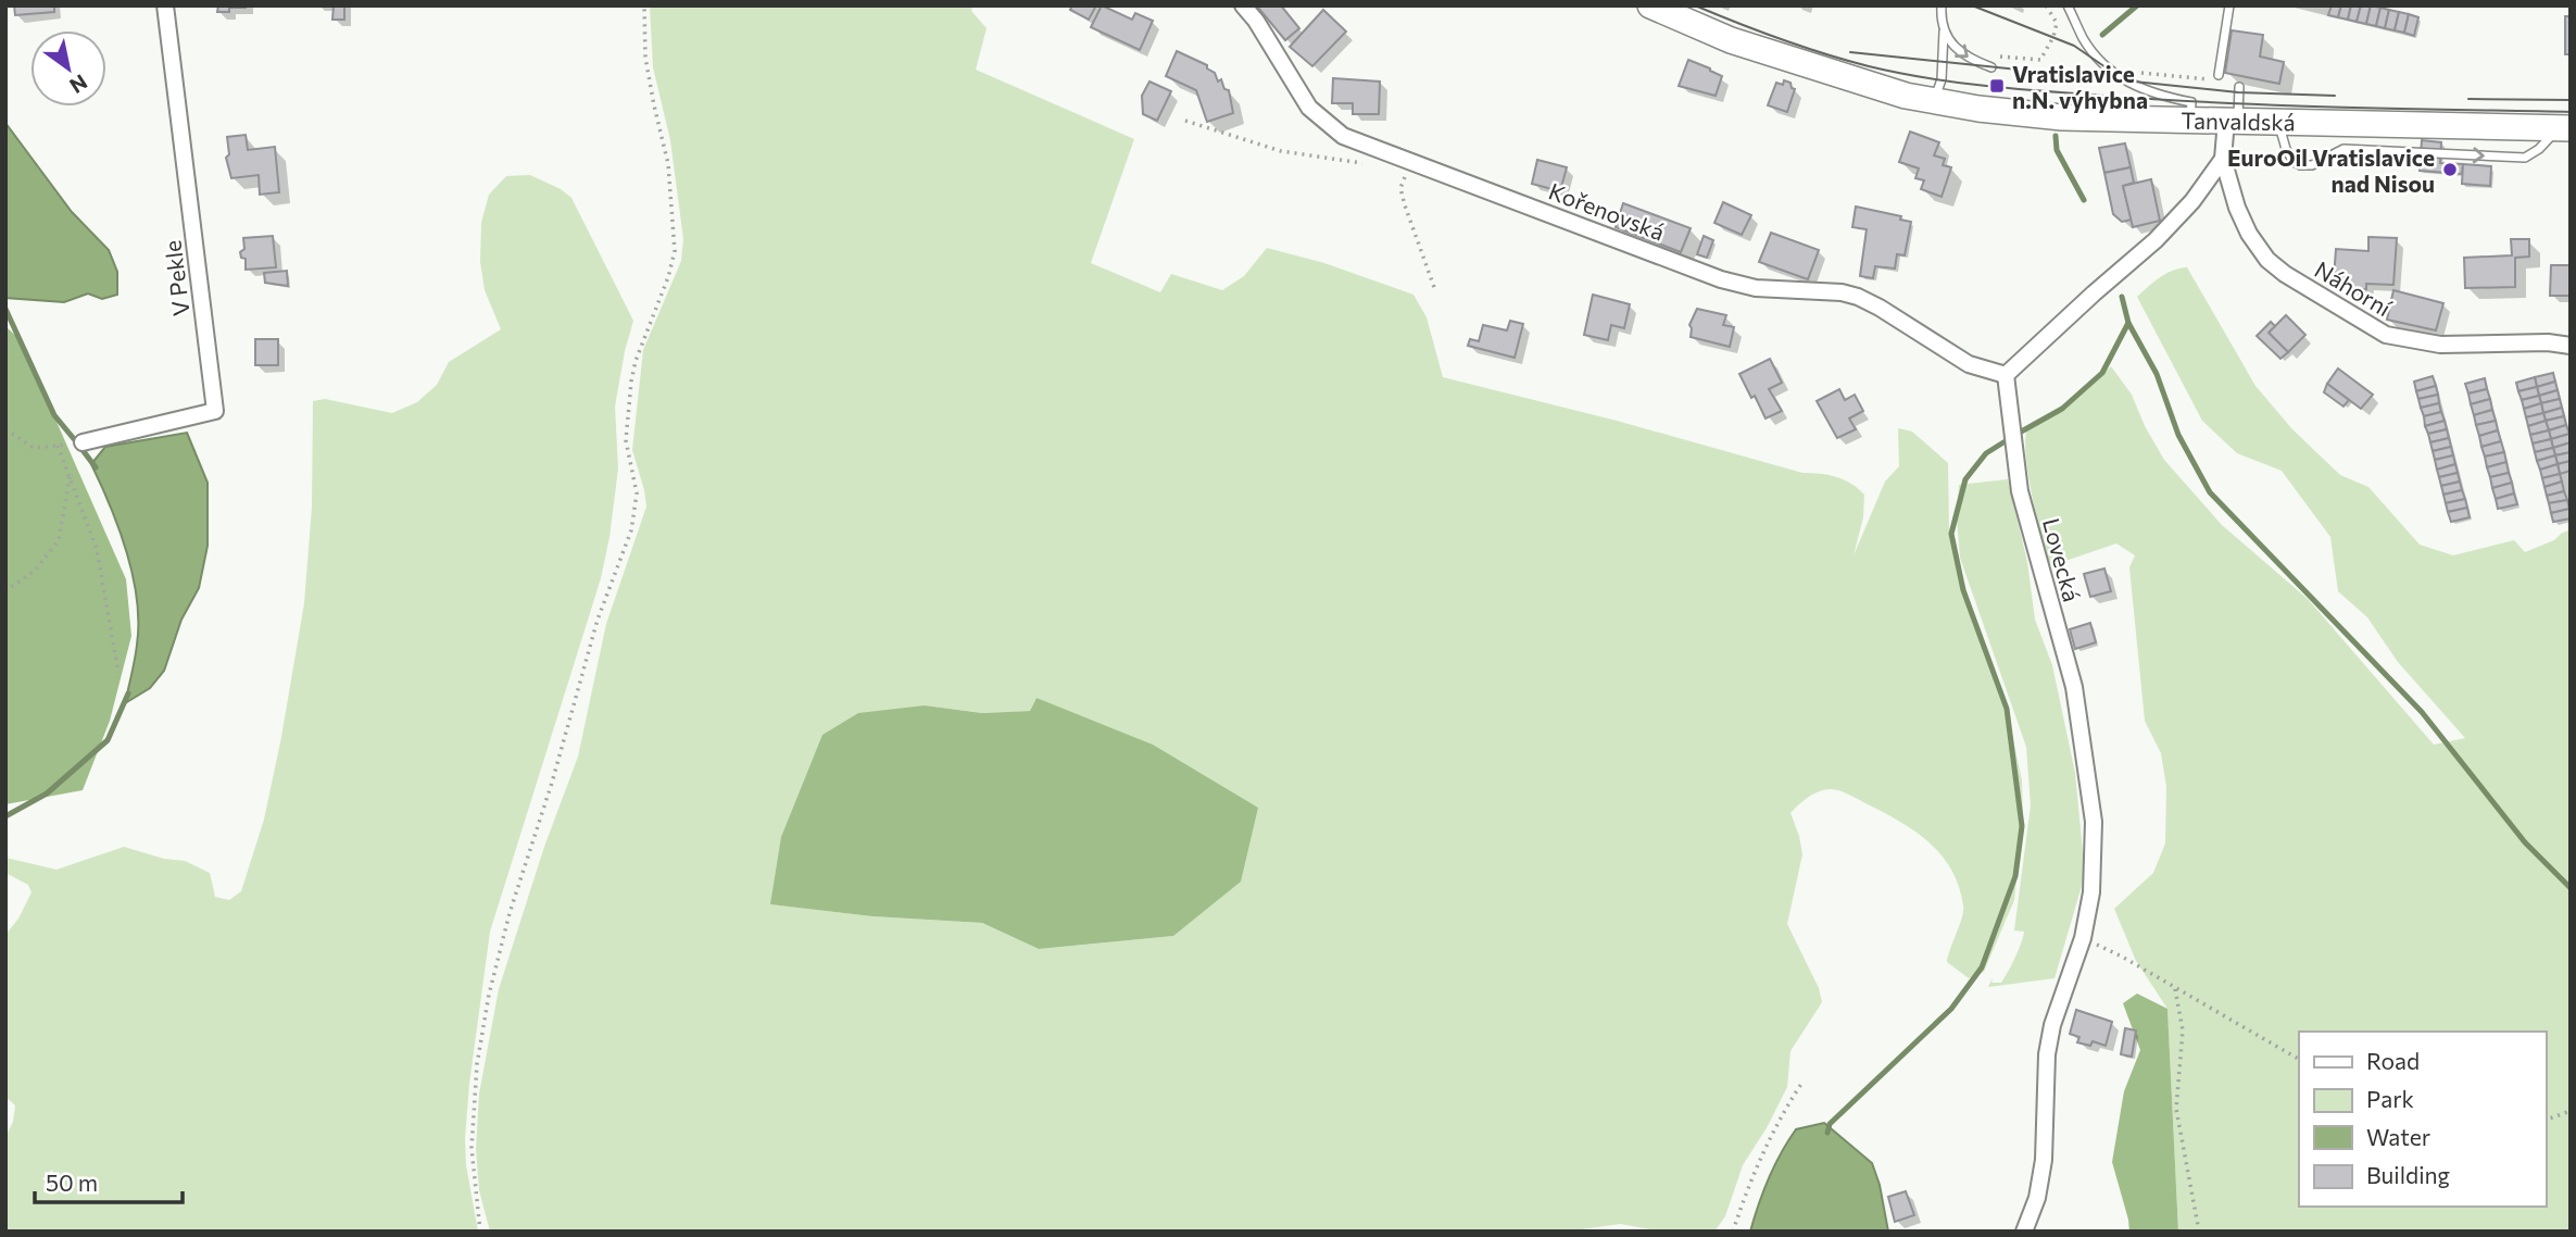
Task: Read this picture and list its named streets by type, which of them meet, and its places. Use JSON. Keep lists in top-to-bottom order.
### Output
{
  "streets": {
    "main road": ["Tanvaldská"],
    "street": [
      "Kořenovská",
      "V Pekle",
      "Náhorní",
      "Lovecká"
    ]
  },
  "crossings": [
    ["Tanvaldská", "Náhorní"],
    ["Kořenovská", "Lovecká"]
  ],
  "places": {
    "transit": ["Vratislavice n.N. výhybna"],
    "other": ["EuroOil Vratislavice nad Nisou"]
  },
  "legend": [
    "Road",
    "Park",
    "Water",
    "Building"
  ],
  "scale_bar": "50 m",
  "north": "bottom right"
}
